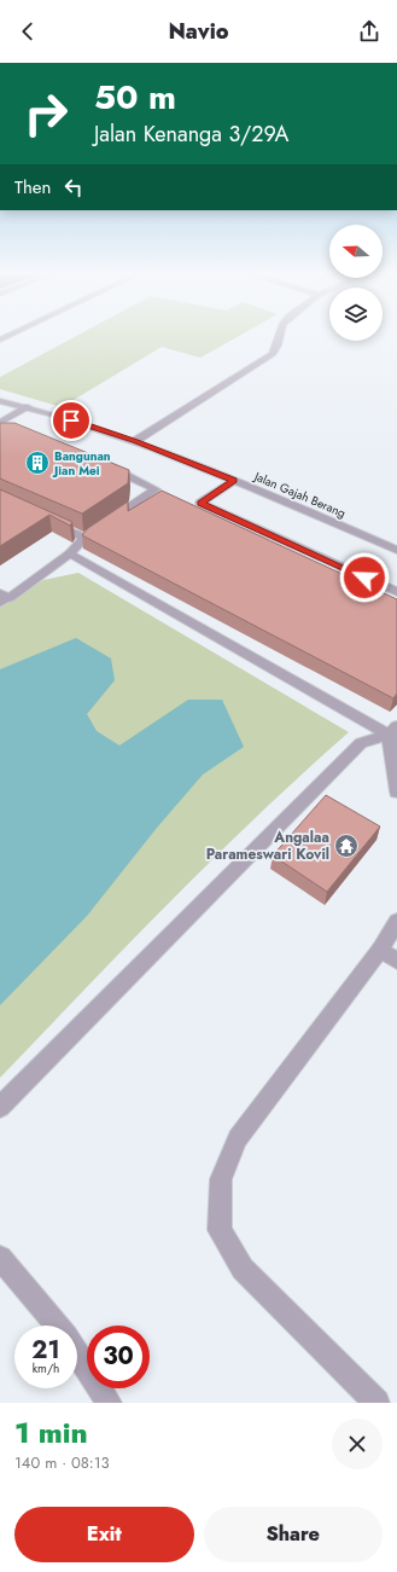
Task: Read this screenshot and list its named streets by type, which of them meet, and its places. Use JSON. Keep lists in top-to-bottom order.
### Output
{
  "streets": {
    "street": ["Jalan Gajah Berang"]
  },
  "places": {
    "building": ["Bangunan Jian Mei"],
    "temple": ["Angalaa Parameswari Kovil"]
  },
  "north": "left",
  "page": {
    "header": "Navio",
    "turn": ["50 m", "Jalan Kenanga 3/29A"],
    "then": "Then",
    "speed": "21 km/h",
    "limit": "30",
    "heading": ["1 min", "140 m · 08:13"],
    "buttons": ["Exit", "Share"]
  }
}
